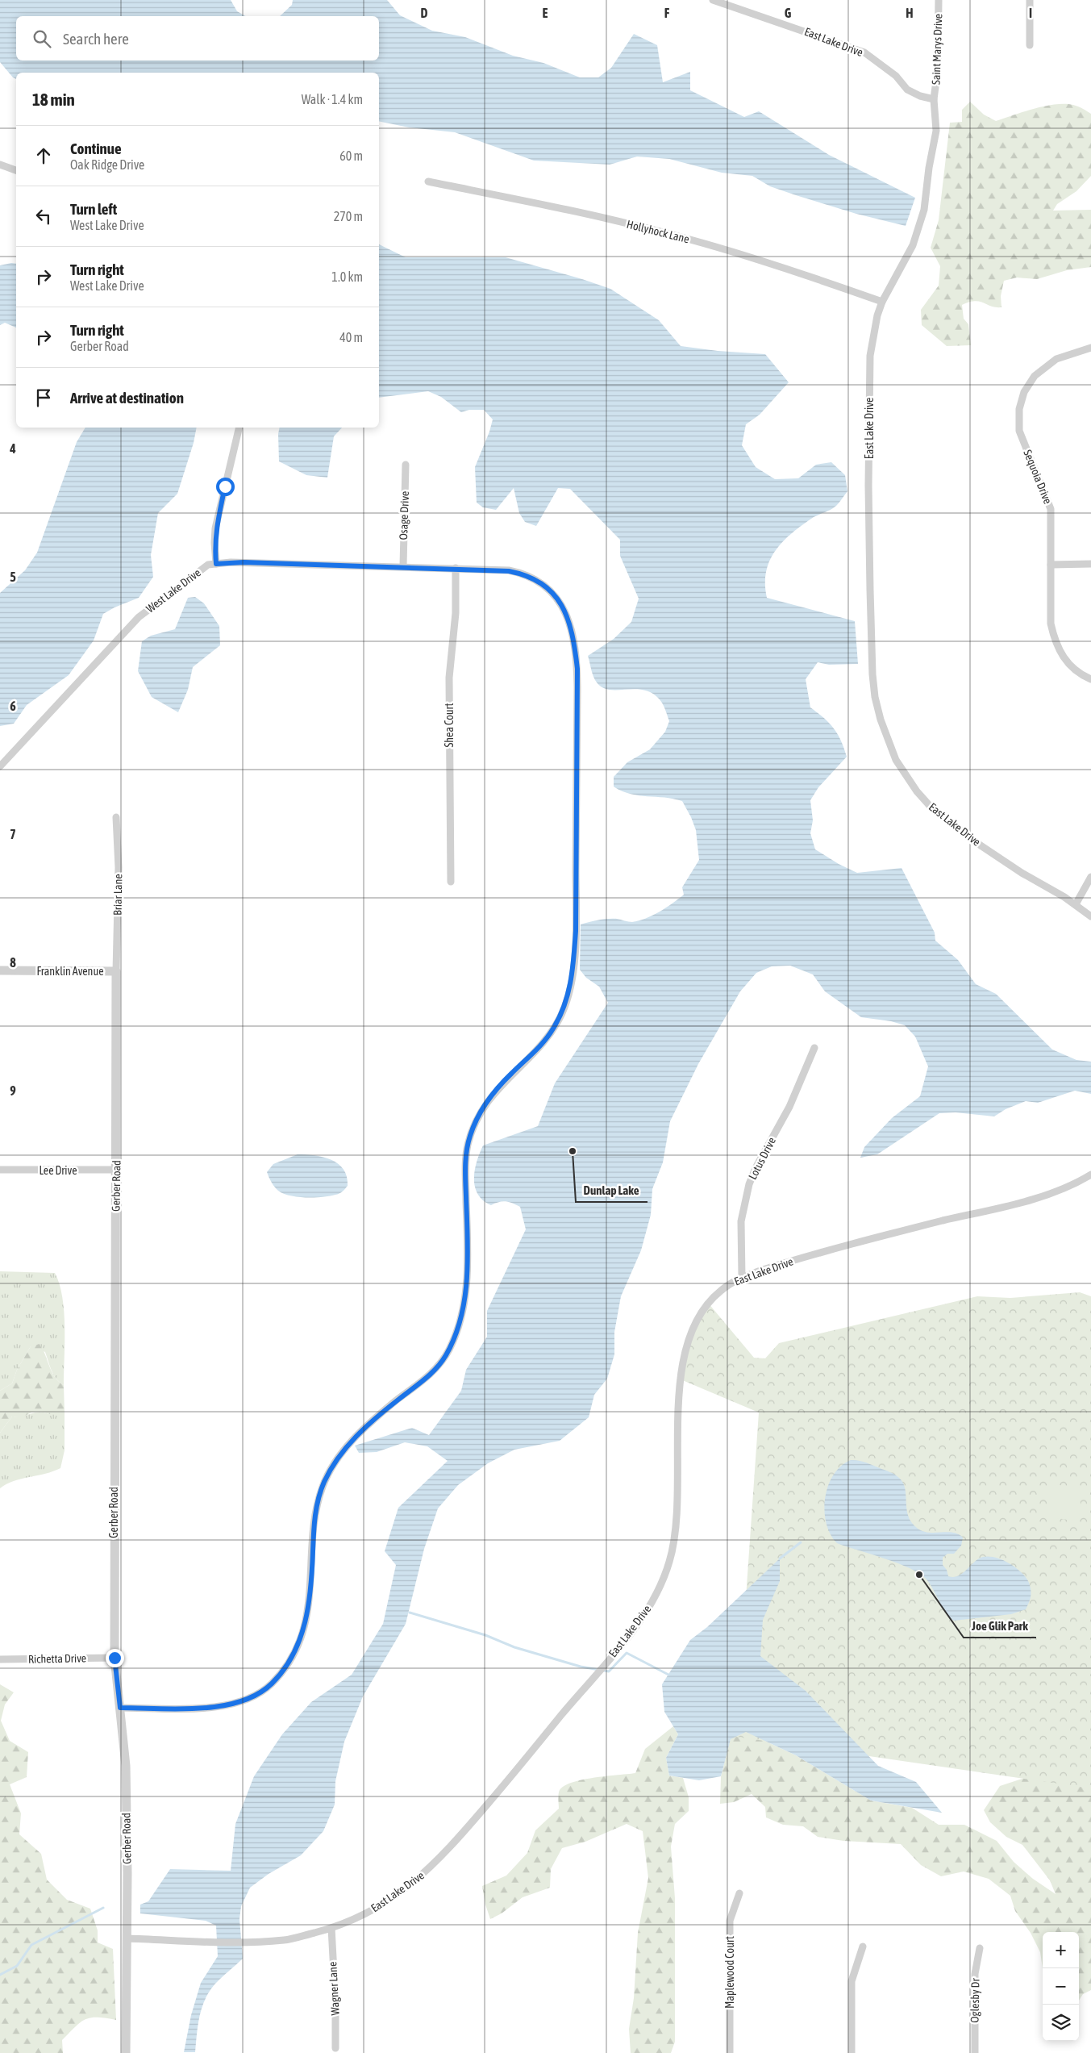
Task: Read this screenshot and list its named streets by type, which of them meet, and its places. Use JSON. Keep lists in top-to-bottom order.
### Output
{
  "streets": {
    "street": [
      "East Lake Drive",
      "Saint Marys Drive",
      "Hollyhock Lane",
      "Sequoia Drive",
      "Osage Drive",
      "West Lake Drive",
      "Shea Court",
      "Briar Lane",
      "Franklin Avenue",
      "Lotus Drive",
      "Lee Drive",
      "Gerber Road",
      "Richetta Drive",
      "Maplewood Court",
      "Wagner Lane",
      "Oglesby Dr"
    ]
  },
  "crossings": [
    ["East Lake Drive", "Saint Marys Drive"],
    ["East Lake Drive", "Hollyhock Lane"],
    ["East Lake Drive", "Lotus Drive"],
    ["East Lake Drive", "Gerber Road"],
    ["East Lake Drive", "Wagner Lane"],
    ["Osage Drive", "West Lake Drive"],
    ["West Lake Drive", "Shea Court"],
    ["West Lake Drive", "Gerber Road"],
    ["Briar Lane", "Franklin Avenue"],
    ["Briar Lane", "Gerber Road"],
    ["Franklin Avenue", "Gerber Road"],
    ["Lee Drive", "Gerber Road"],
    ["Gerber Road", "Richetta Drive"]
  ],
  "places": ["Dunlap Lake", "Joe Glik Park"],
  "page": {
    "search": "Search here",
    "heading": ["18 min", "Walk · 1.4 km"],
    "list": [
      ["Continue", "Oak Ridge Drive", "60 m"],
      ["Turn left", "West Lake Drive", "270 m"],
      ["Turn right", "West Lake Drive", "1.0 km"],
      ["Turn right", "Gerber Road", "40 m"],
      "Arrive at destination"
    ],
    "map_buttons": ["+", "−"]
  },
  "grid": {
    "columns": [
      "D",
      "E",
      "F",
      "G",
      "H",
      "I"
    ],
    "rows": [
      "4",
      "5",
      "6",
      "7",
      "8",
      "9"
    ]
  }
}
